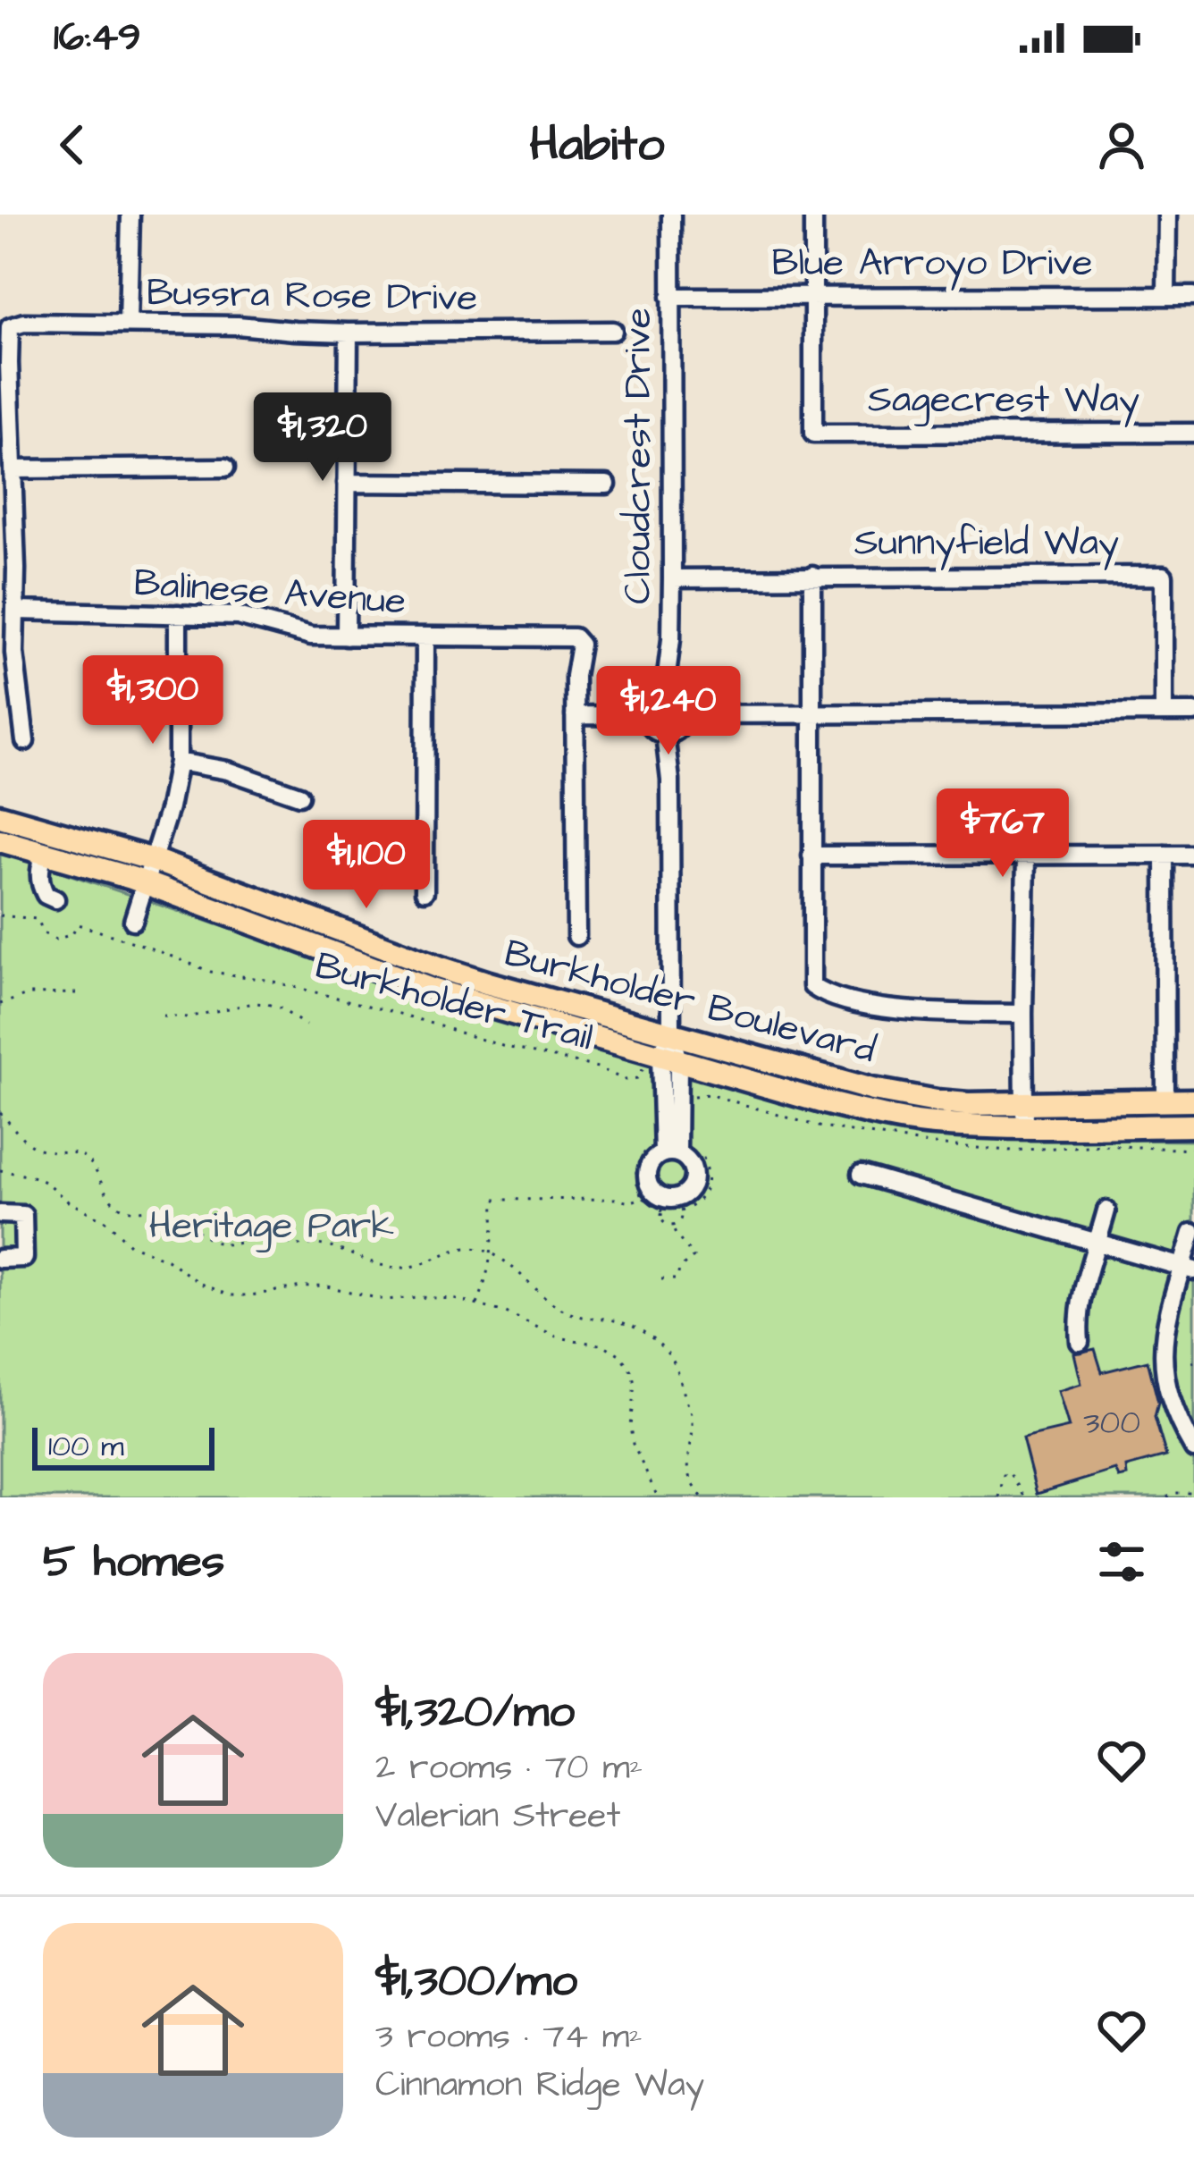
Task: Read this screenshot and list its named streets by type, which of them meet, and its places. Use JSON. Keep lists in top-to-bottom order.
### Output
{
  "streets": {
    "main road": ["Burkholder Boulevard"],
    "street": [
      "Blue Arroyo Drive",
      "Bussra Rose Drive",
      "Sagecrest Way",
      "Cloudcrest Drive",
      "Sunnyfield Way",
      "Balinese Avenue"
    ],
    "path": ["Burkholder Trail"]
  },
  "crossings": [
    ["Blue Arroyo Drive", "Sagecrest Way"],
    ["Blue Arroyo Drive", "Cloudcrest Drive"],
    ["Cloudcrest Drive", "Sunnyfield Way"],
    ["Burkholder Trail", "Burkholder Boulevard"]
  ],
  "parks": ["Heritage Park"],
  "house_numbers": ["300"],
  "scale_bar": "100 m",
  "page": {
    "status": "16:49",
    "header": "Habito",
    "price": [
      "$1,320",
      "$1,300",
      "$1,240",
      "$767",
      "$1,100"
    ],
    "scale": "100 m",
    "heading": "5 homes",
    "list": [
      {
        "name": "$1,320/mo",
        "note": "2 rooms · 70 m² · Valerian Street"
      },
      {
        "name": "$1,300/mo",
        "note": "3 rooms · 74 m² · Cinnamon Ridge Way"
      }
    ]
  }
}
